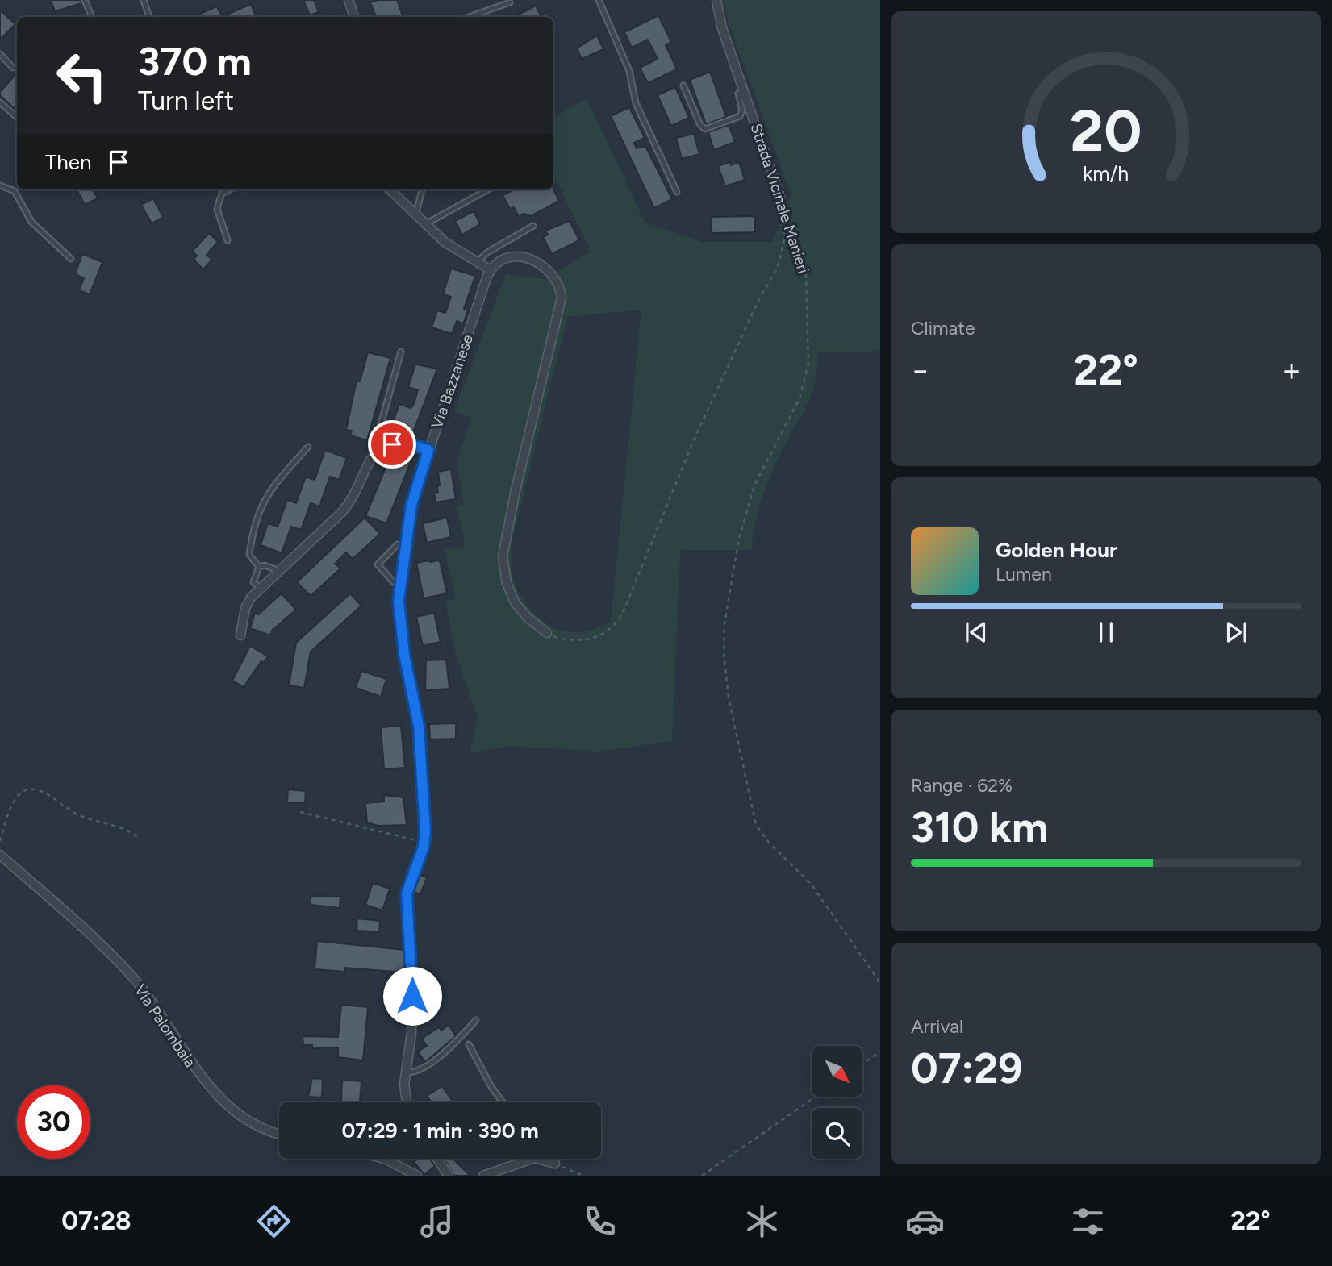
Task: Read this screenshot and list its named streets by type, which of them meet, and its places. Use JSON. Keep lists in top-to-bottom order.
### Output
{
  "streets": {
    "street": ["Strada Vicinale Manieri", "Via Bazzanese", "Via Palombaia"]
  },
  "north": "bottom right",
  "page": {
    "turn": ["370 m", "Turn left"],
    "then": "Then",
    "tile": [
      "Climate",
      ["Range · 62%", "310 km"],
      ["Arrival", "07:29"]
    ],
    "heat": ["−", "22°", "+"],
    "song": ["Golden Hour", "Lumen"],
    "limit": "30",
    "trip": "07:29 · 1 min · 390 m",
    "tabs": ["07:28", "22°"],
    "gauge": ["20", "km/h"]
  }
}
